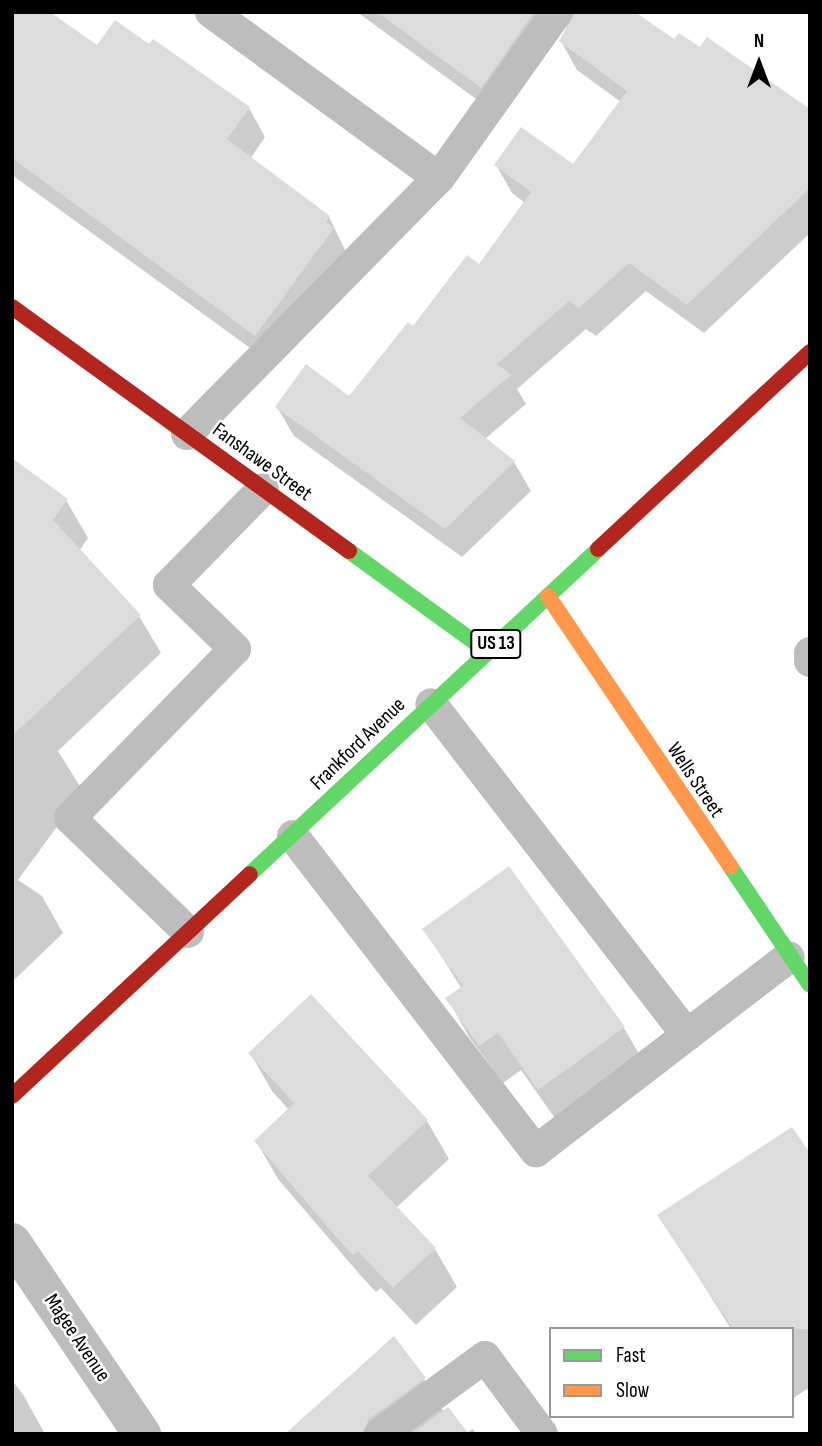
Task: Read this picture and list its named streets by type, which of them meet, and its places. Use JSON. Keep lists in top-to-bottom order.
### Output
{
  "streets": {
    "main road": [
      "Fanshawe Street",
      "US 13",
      "Frankford Avenue",
      "Wells Street"
    ],
    "street": ["Magee Avenue"]
  },
  "crossings": [
    ["Fanshawe Street", "Frankford Avenue"],
    ["Frankford Avenue", "Wells Street"]
  ],
  "legend": ["Fast", "Slow"],
  "north": "top"
}
